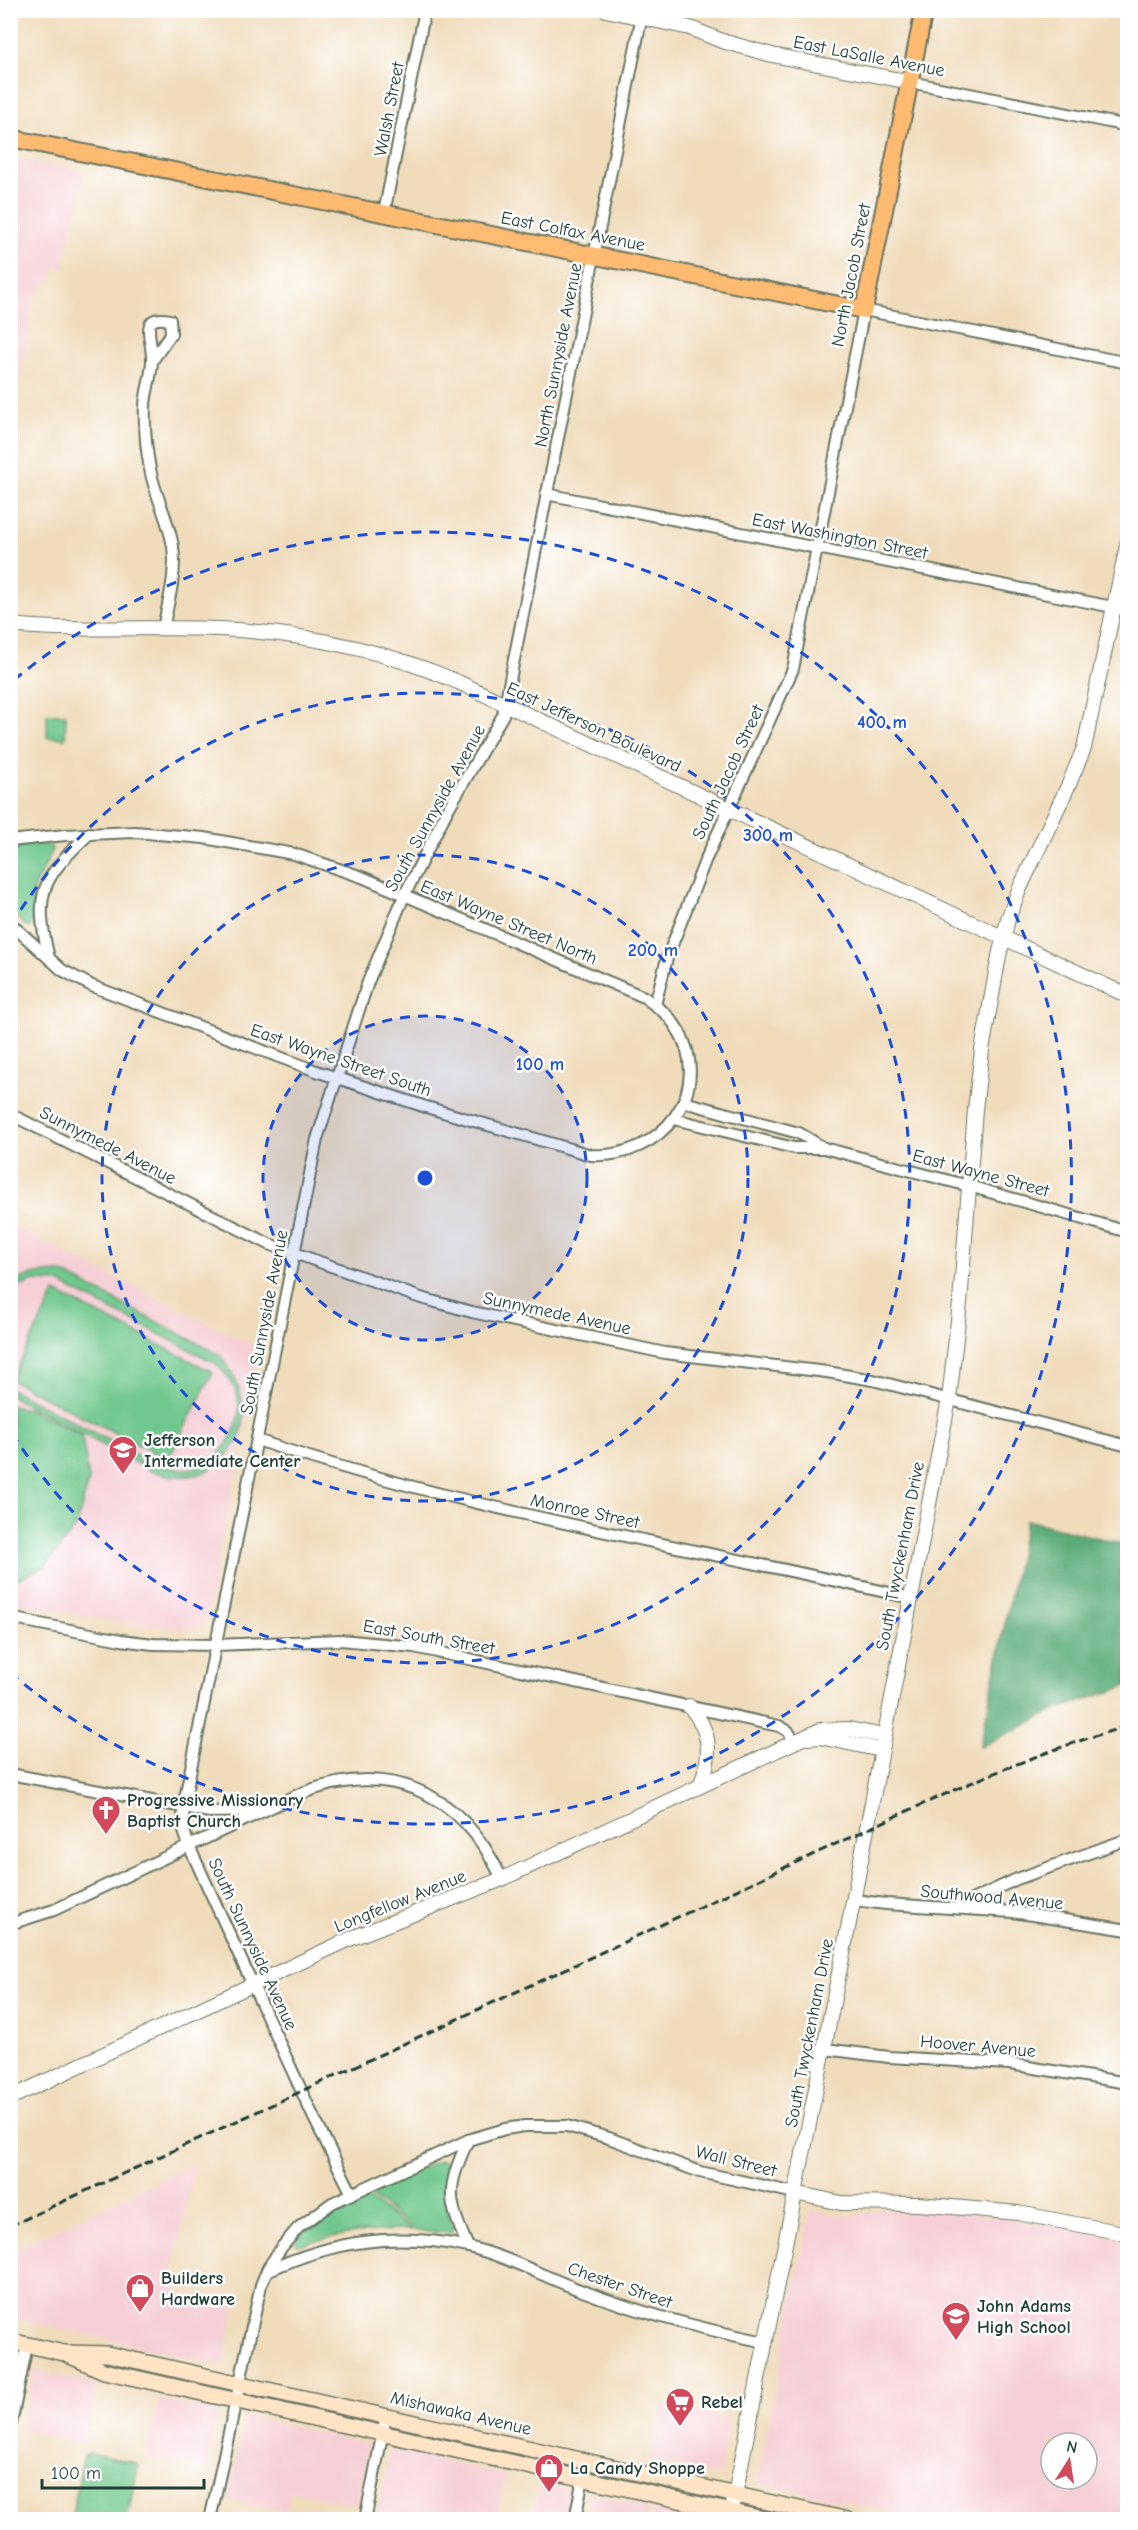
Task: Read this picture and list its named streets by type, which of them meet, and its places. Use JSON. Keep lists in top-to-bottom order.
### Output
{
  "streets": {
    "main road": ["East Colfax Avenue", "North Jacob Street", "Mishawaka Avenue"],
    "street": [
      "East LaSalle Avenue",
      "Walsh Street",
      "North Sunnyside Avenue",
      "East Washington Street",
      "East Jefferson Boulevard",
      "South Jacob Street",
      "South Sunnyside Avenue",
      "East Wayne Street North",
      "East Wayne Street South",
      "Sunnymede Avenue",
      "East Wayne Street",
      "Monroe Street",
      "South Twyckenham Drive",
      "East South Street",
      "Southwood Avenue",
      "Longfellow Avenue",
      "Hoover Avenue",
      "Wall Street",
      "Chester Street"
    ]
  },
  "crossings": [
    ["East LaSalle Avenue", "North Jacob Street"],
    ["East LaSalle Avenue", "North Sunnyside Avenue"],
    ["Walsh Street", "East Colfax Avenue"],
    ["East Colfax Avenue", "North Jacob Street"],
    ["East Colfax Avenue", "North Sunnyside Avenue"],
    ["North Jacob Street", "East Washington Street"],
    ["North Jacob Street", "South Jacob Street"],
    ["North Sunnyside Avenue", "East Washington Street"],
    ["North Sunnyside Avenue", "South Sunnyside Avenue"],
    ["East Washington Street", "South Jacob Street"],
    ["East Washington Street", "South Sunnyside Avenue"],
    ["East Washington Street", "South Twyckenham Drive"],
    ["East Jefferson Boulevard", "South Jacob Street"],
    ["East Jefferson Boulevard", "South Sunnyside Avenue"],
    ["East Jefferson Boulevard", "South Twyckenham Drive"],
    ["South Jacob Street", "East Wayne Street North"],
    ["South Sunnyside Avenue", "East Wayne Street North"],
    ["South Sunnyside Avenue", "East Wayne Street South"],
    ["South Sunnyside Avenue", "Sunnymede Avenue"],
    ["South Sunnyside Avenue", "Monroe Street"],
    ["South Sunnyside Avenue", "East South Street"],
    ["South Sunnyside Avenue", "Longfellow Avenue"],
    ["South Sunnyside Avenue", "Wall Street"],
    ["East Wayne Street North", "East Wayne Street South"],
    ["East Wayne Street North", "East Wayne Street"],
    ["East Wayne Street South", "East Wayne Street"],
    ["Sunnymede Avenue", "South Twyckenham Drive"],
    ["East Wayne Street", "South Twyckenham Drive"],
    ["Monroe Street", "South Twyckenham Drive"],
    ["South Twyckenham Drive", "Southwood Avenue"],
    ["South Twyckenham Drive", "Longfellow Avenue"],
    ["South Twyckenham Drive", "Hoover Avenue"],
    ["South Twyckenham Drive", "Wall Street"],
    ["South Twyckenham Drive", "Chester Street"],
    ["South Twyckenham Drive", "Mishawaka Avenue"],
    ["East South Street", "Longfellow Avenue"],
    ["Wall Street", "Chester Street"],
    ["Wall Street", "Mishawaka Avenue"]
  ],
  "places": {
    "school or university": ["Jefferson Intermediate Center", "John Adams High School"],
    "church": ["Progressive Missionary Baptist Church"],
    "shop": ["Builders Hardware", "La Candy Shoppe"],
    "supermarket": ["Rebel"]
  },
  "scale_bar": "100 m",
  "north": "top",
  "rings": [
    "400 m",
    "300 m",
    "200 m",
    "100 m"
  ]
}
